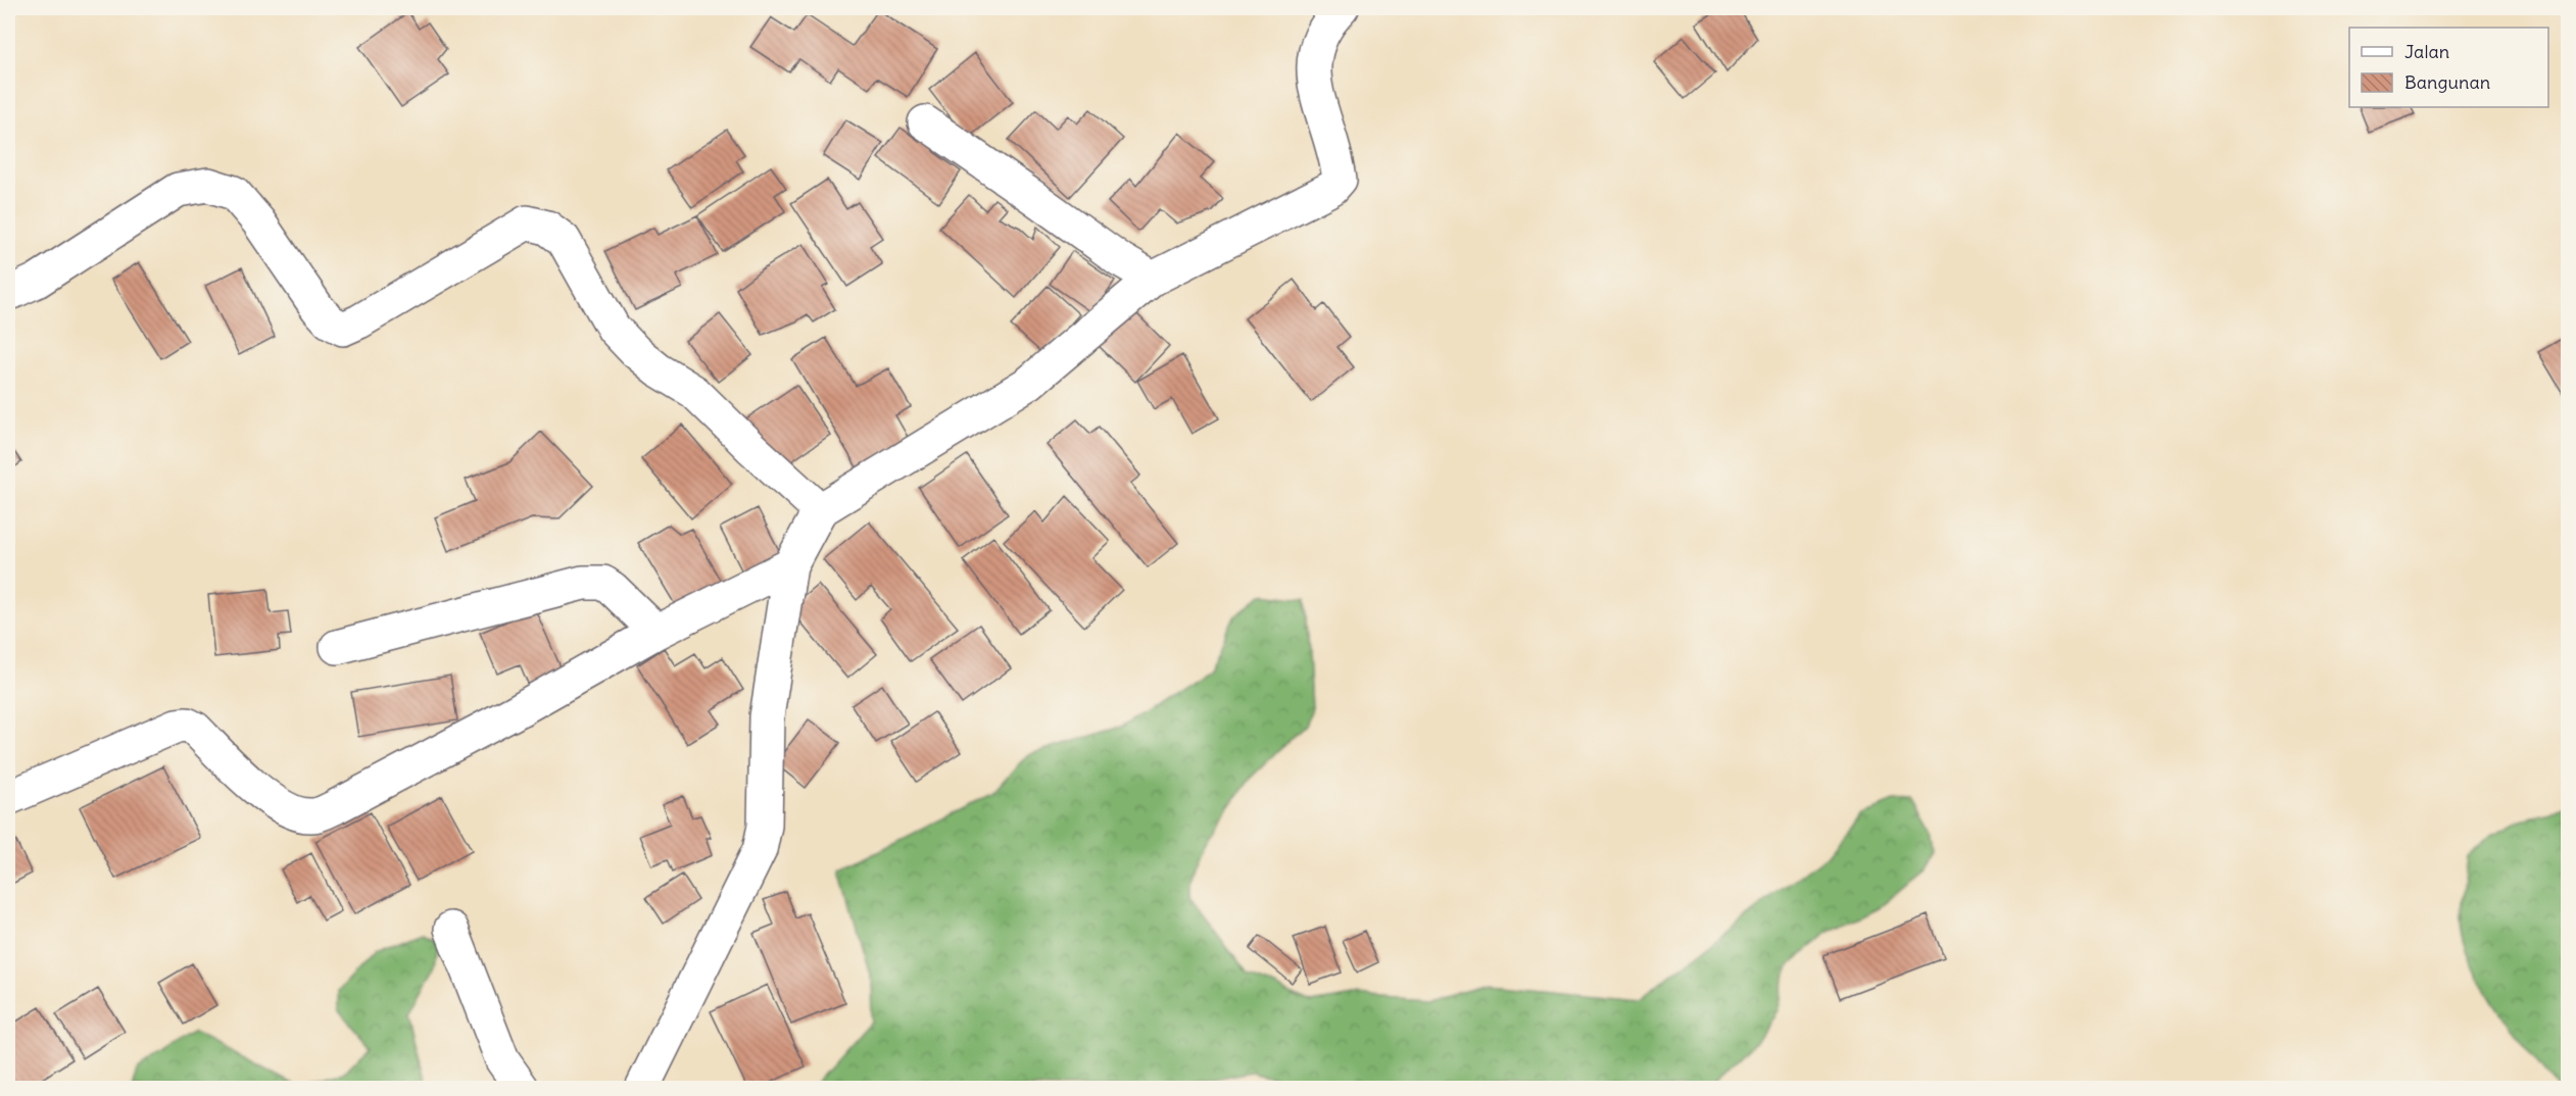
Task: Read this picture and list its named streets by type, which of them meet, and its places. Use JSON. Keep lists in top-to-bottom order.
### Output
{
  "legend": ["Jalan", "Bangunan"]
}
